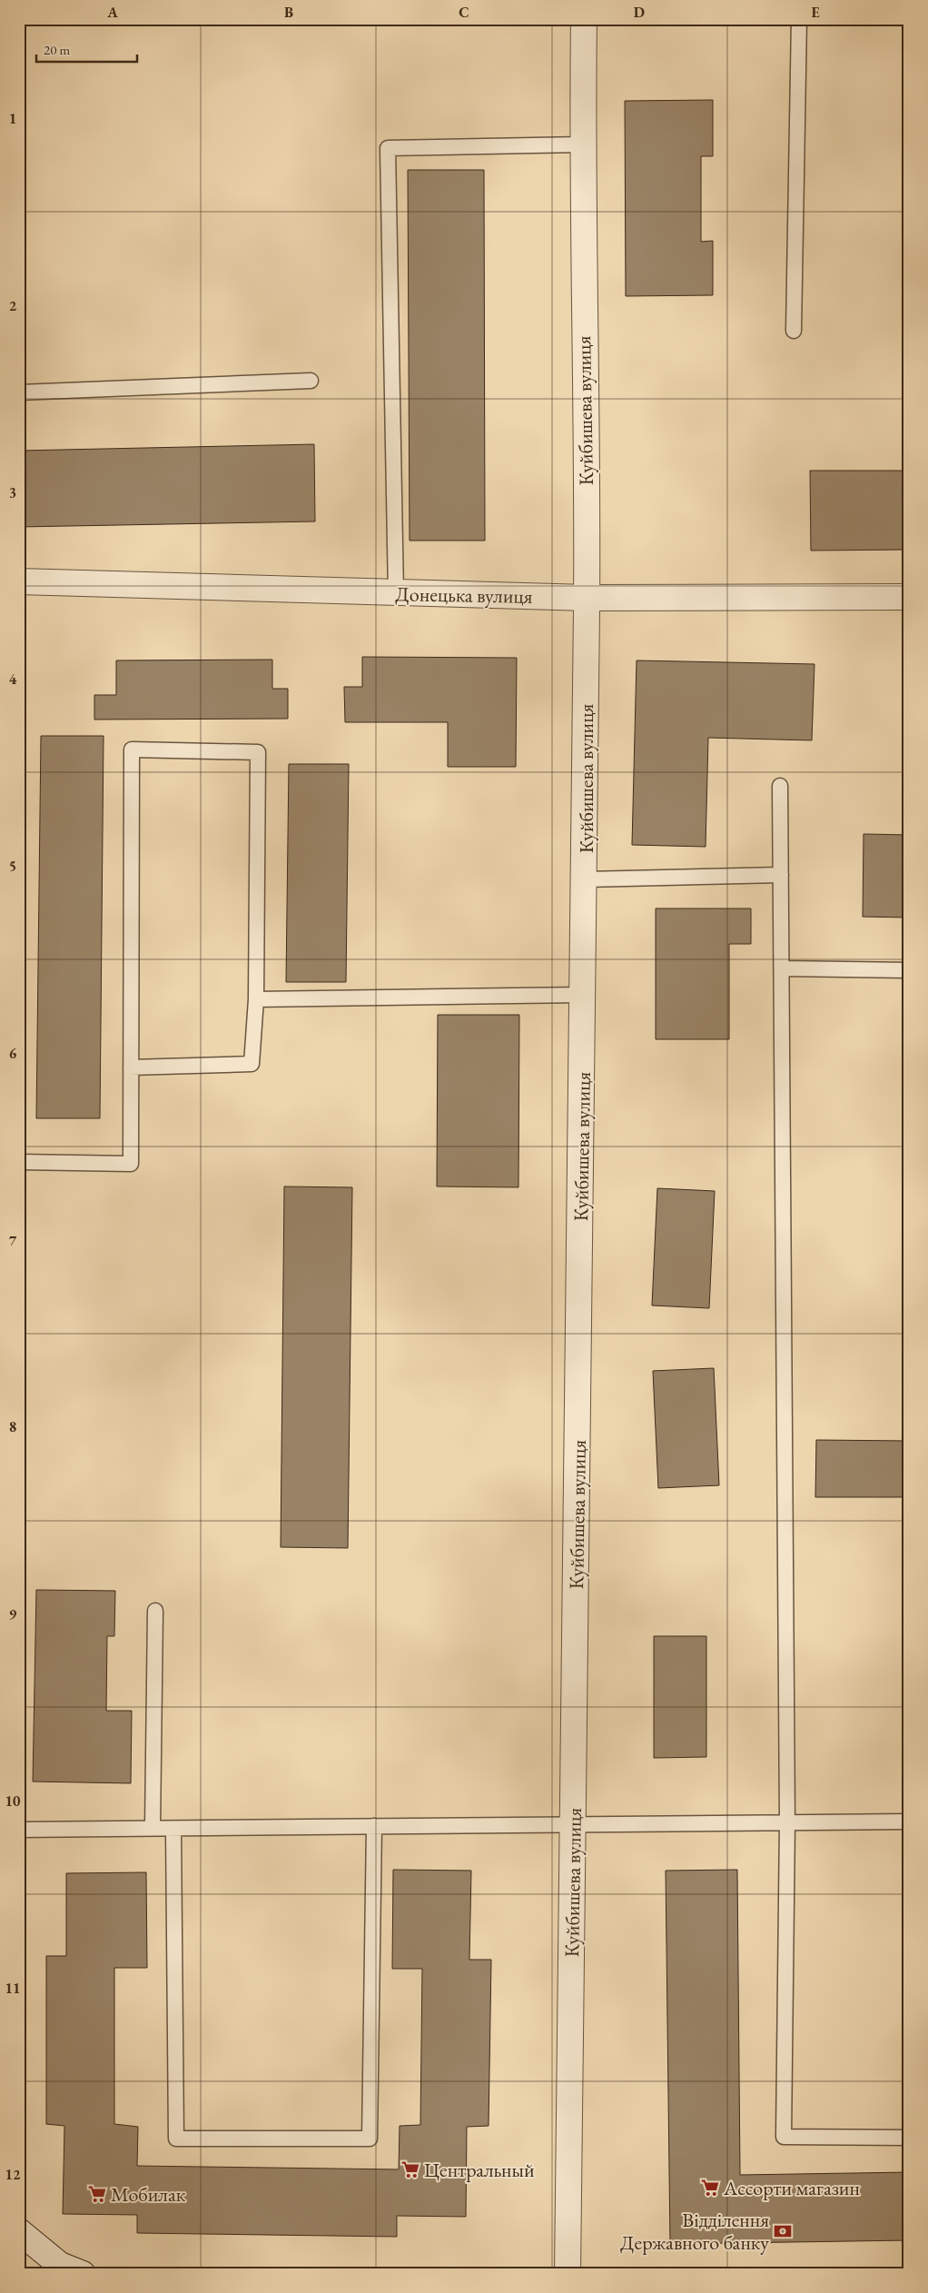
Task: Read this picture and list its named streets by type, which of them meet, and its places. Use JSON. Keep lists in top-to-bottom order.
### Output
{
  "streets": {
    "street": ["Куйбишева вулиця", "Донецька вулиця"]
  },
  "crossings": [
    ["Куйбишева вулиця", "Донецька вулиця"]
  ],
  "places": {
    "supermarket": ["Центральный", "Ассорти магазин", "Мобилак"],
    "bank": ["Відділення Державного банку"]
  },
  "scale_bar": "20 m",
  "grid": {
    "columns": [
      "A",
      "B",
      "C",
      "D",
      "E"
    ],
    "rows": [
      "1",
      "2",
      "3",
      "4",
      "5",
      "6",
      "7",
      "8",
      "9",
      "10",
      "11",
      "12"
    ]
  }
}
